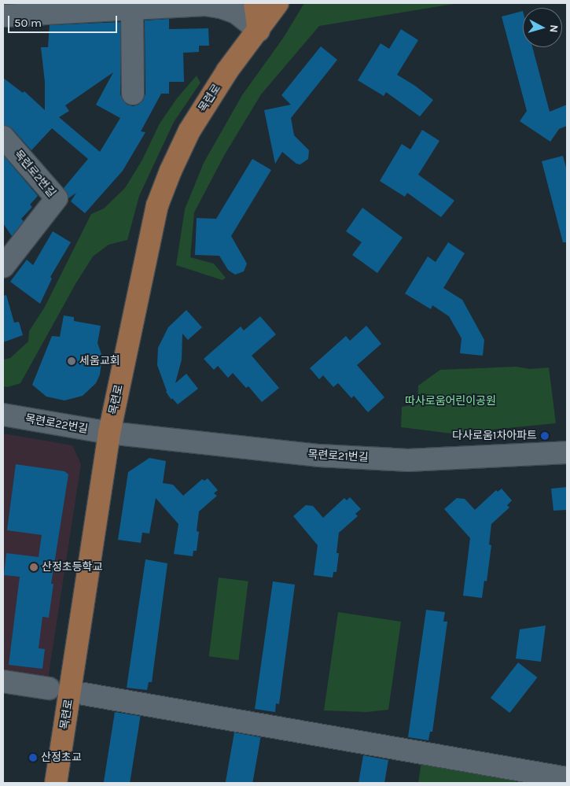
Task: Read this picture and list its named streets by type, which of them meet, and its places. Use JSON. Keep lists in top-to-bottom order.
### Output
{
  "streets": {
    "main road": ["목련로"],
    "street": ["목련로2번길", "목련로22번길", "목련로21번길"]
  },
  "crossings": [
    ["목련로", "목련로22번길"],
    ["목련로", "목련로21번길"],
    ["목련로22번길", "목련로21번길"]
  ],
  "parks": ["따사로움어린이공원"],
  "places": [
    "세움교회",
    "다사로움1차아파트",
    "산정초등학교",
    "산정초교"
  ],
  "scale_bar": "50 m",
  "north": "right"
}
